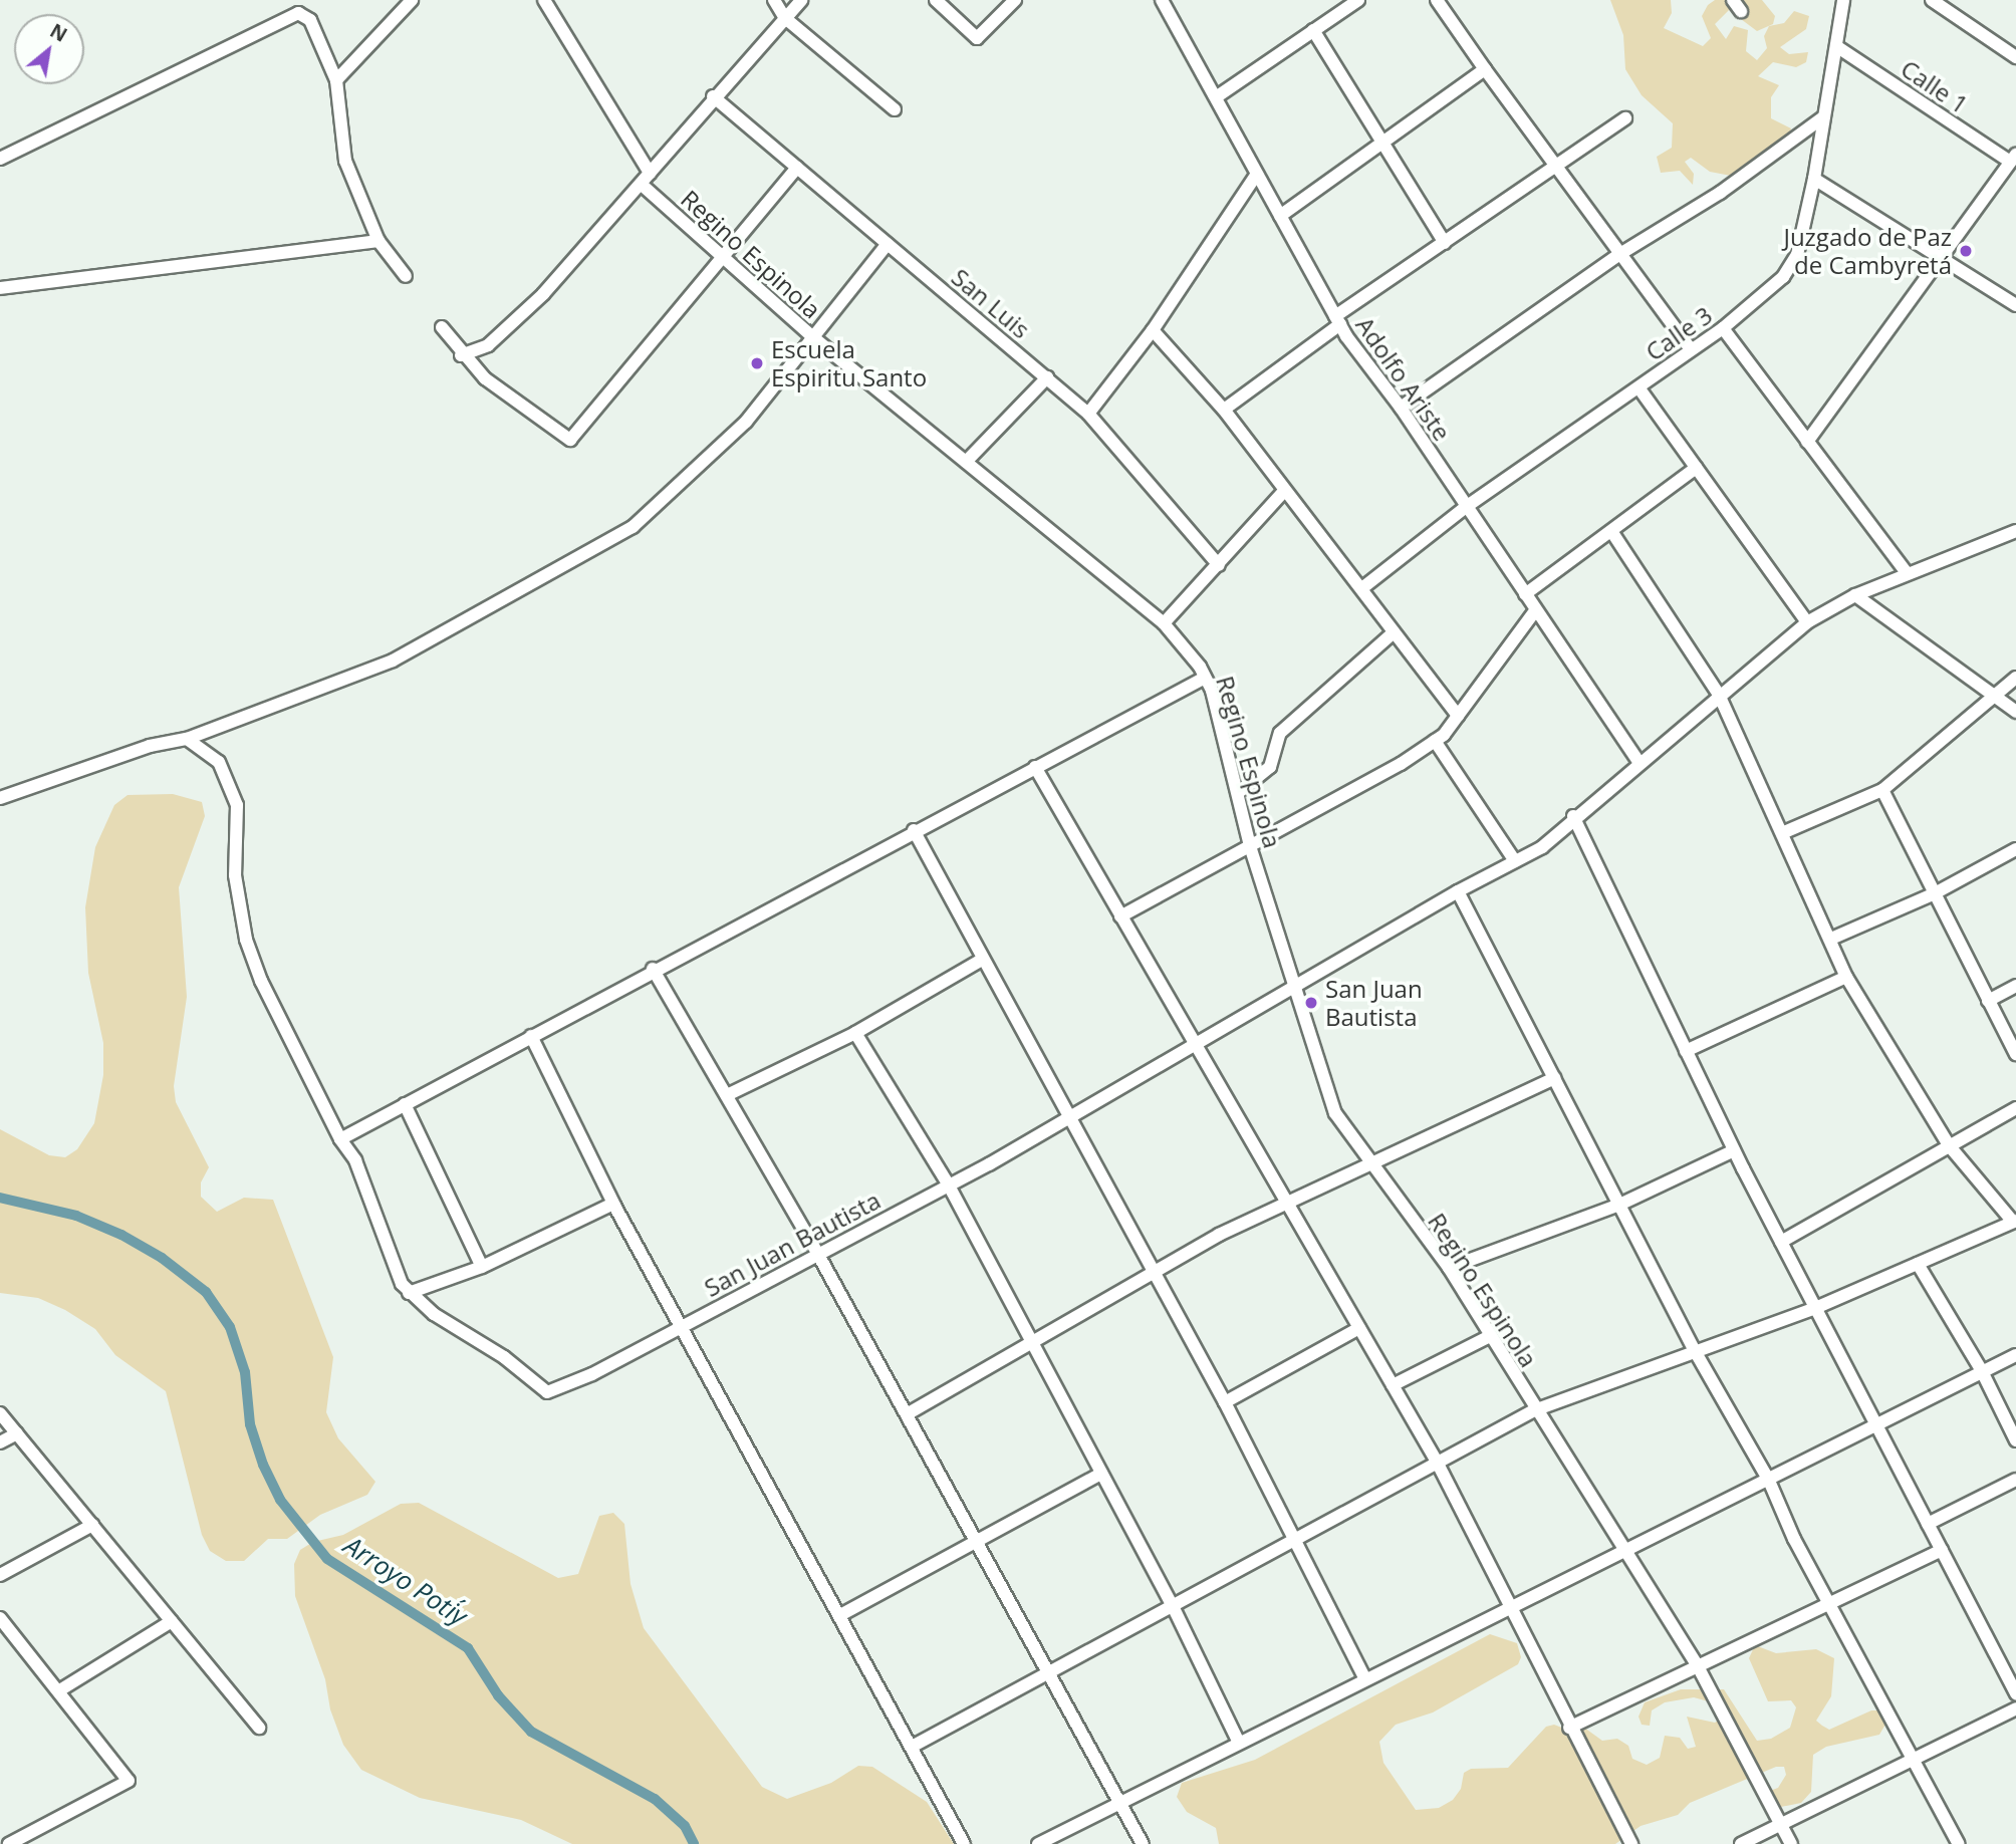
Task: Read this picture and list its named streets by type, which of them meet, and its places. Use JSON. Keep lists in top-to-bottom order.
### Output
{
  "streets": {
    "street": [
      "Calle 1",
      "Regino Espinola",
      "San Luis",
      "Calle 3",
      "Adolfo Ariste",
      "San Juan Bautista"
    ]
  },
  "crossings": [
    ["Calle 1", "Calle 3"],
    ["Regino Espinola", "San Juan Bautista"],
    ["Calle 3", "Adolfo Ariste"],
    ["Adolfo Ariste", "San Juan Bautista"]
  ],
  "water": ["Arroyo Poti´y"],
  "places": ["Juzgado de Paz de Cambyretá", "Escuela Espiritu Santo", "San Juan Bautista"],
  "north": "top right"
}
